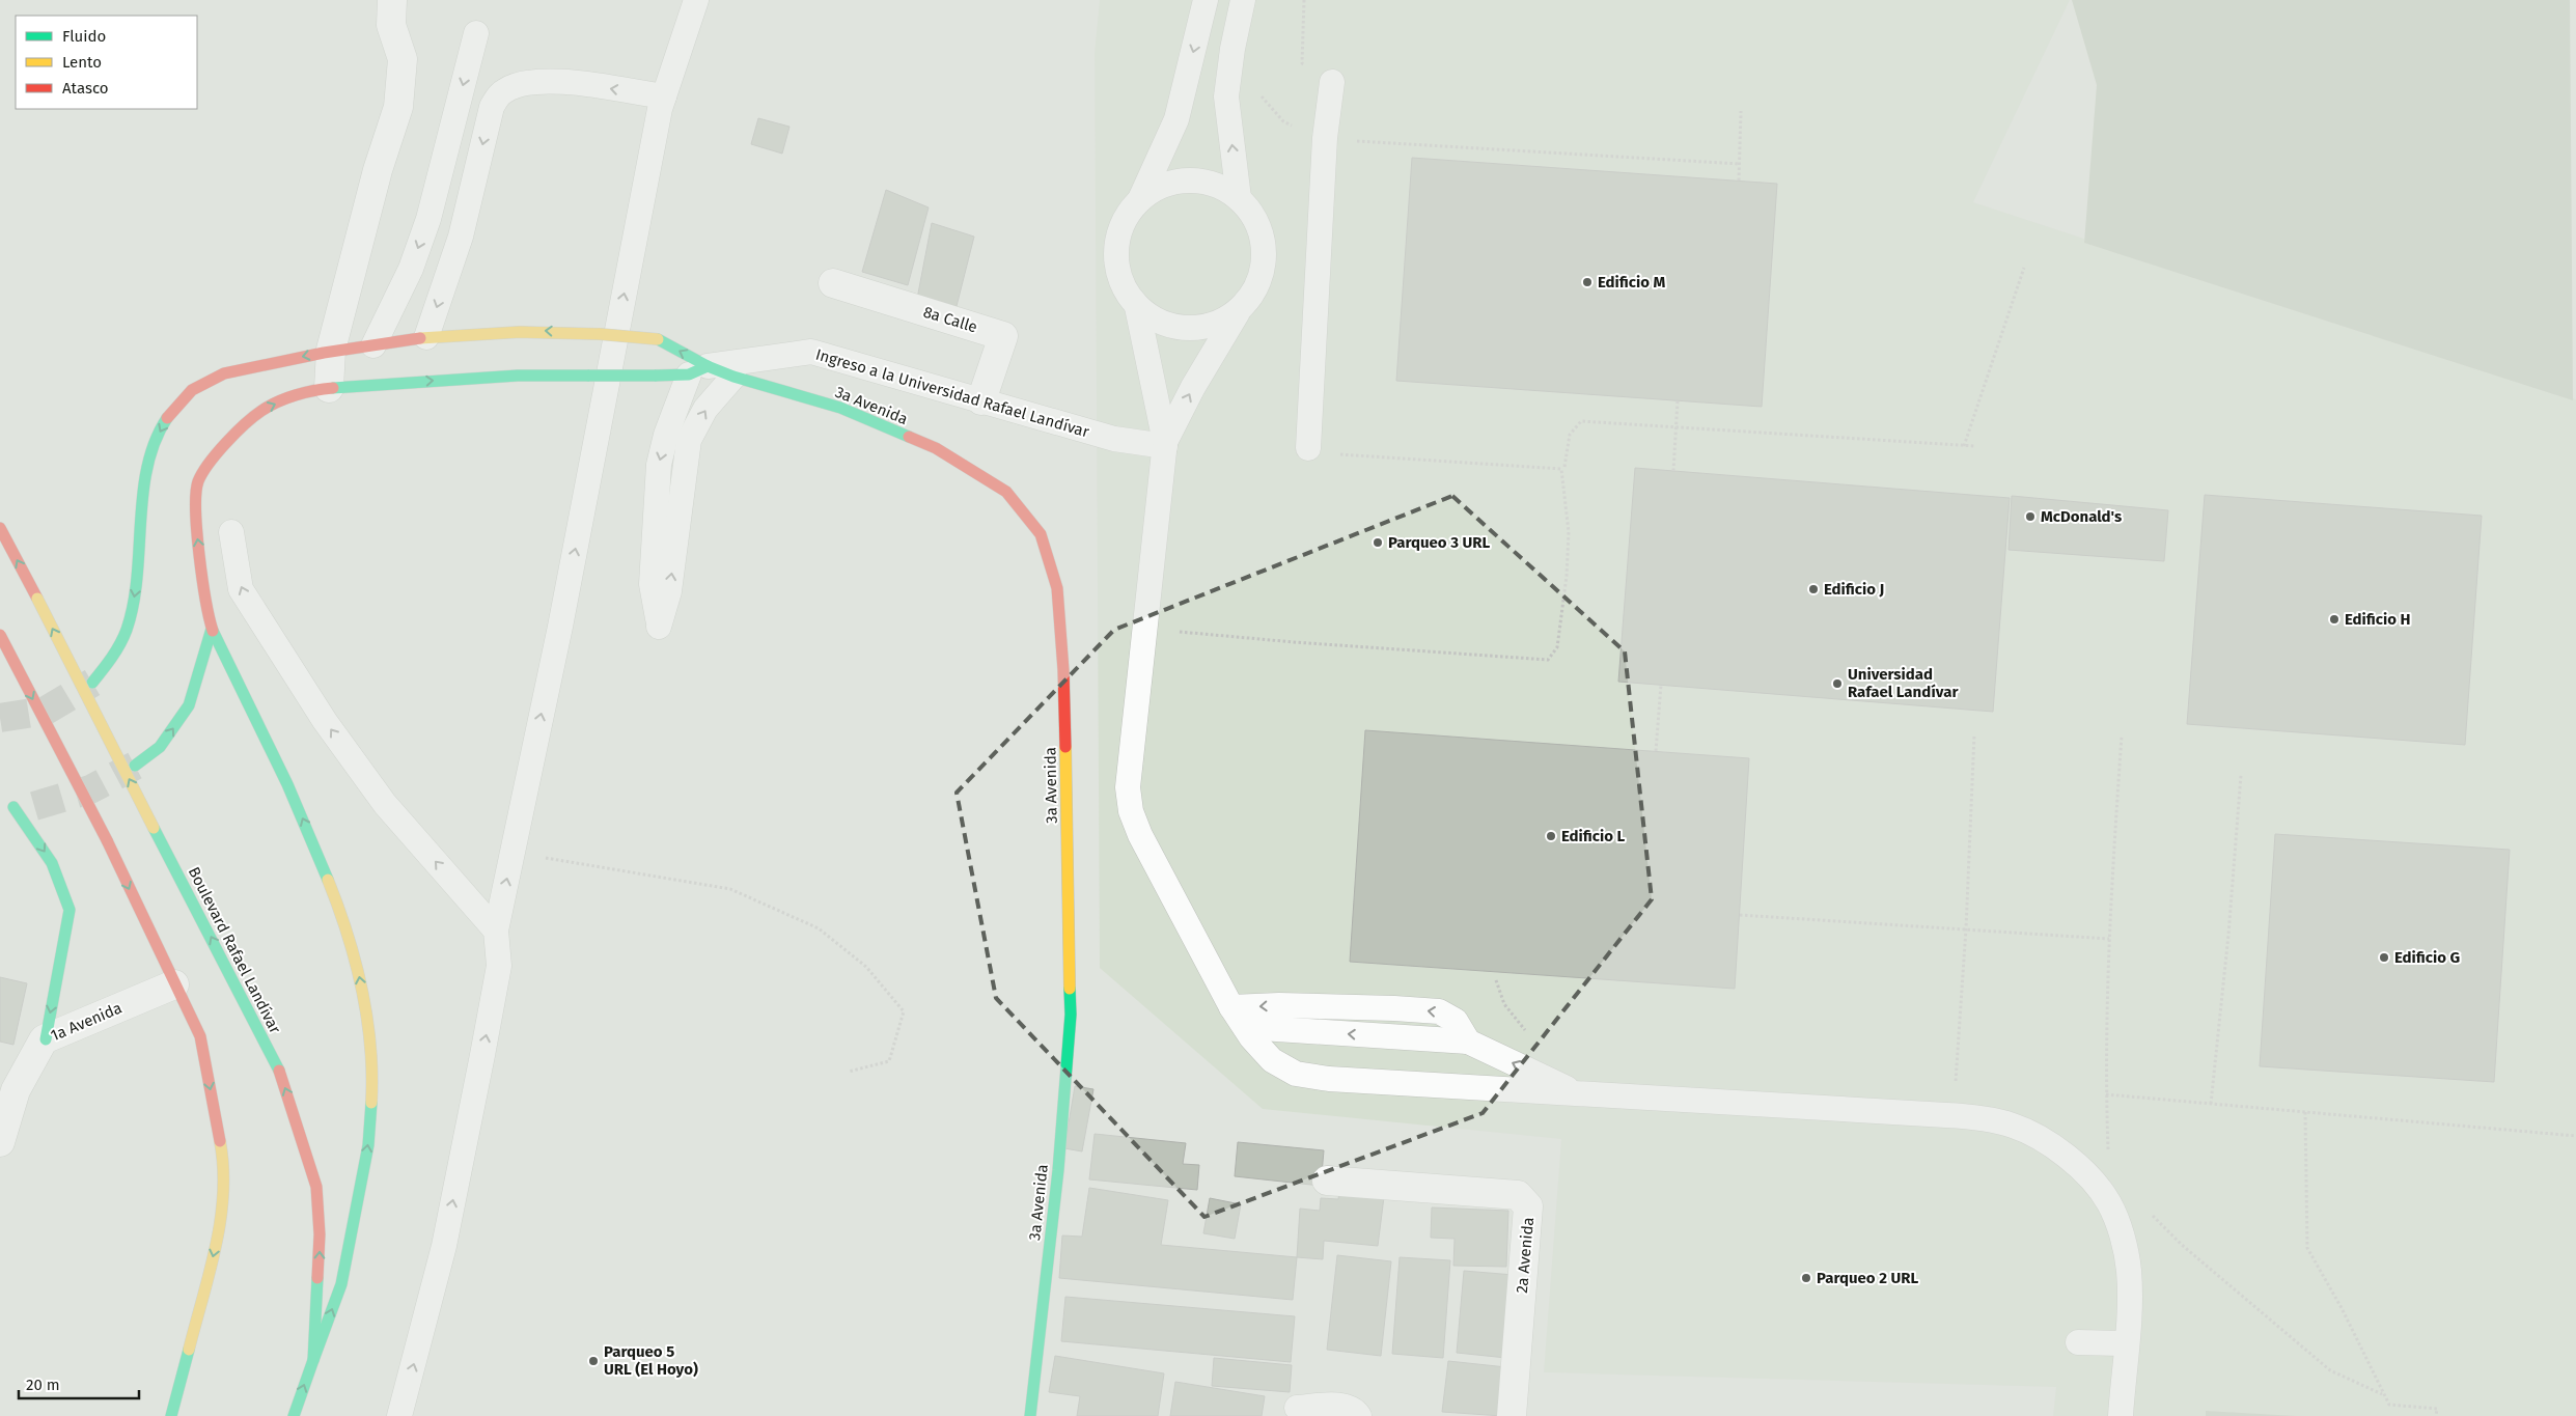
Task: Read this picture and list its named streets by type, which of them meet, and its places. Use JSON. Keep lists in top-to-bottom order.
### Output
{
  "streets": {
    "street": [
      "8a Calle",
      "3a Avenida",
      "Boulevard Rafael Landívar",
      "1a Avenida",
      "2a Avenida"
    ],
    "lane": ["Ingreso a la Universidad Rafael Landívar"]
  },
  "crossings": [
    ["8a Calle", "Ingreso a la Universidad Rafael Landívar"],
    ["Ingreso a la Universidad Rafael Landívar", "3a Avenida"]
  ],
  "places": [
    "Edificio M",
    "McDonald's",
    "Parqueo 3 URL",
    "Edificio J",
    "Edificio H",
    "Universidad Rafael Landívar",
    "Edificio L",
    "Edificio G",
    "Parqueo 2 URL",
    "Parqueo 5 URL (El Hoyo)"
  ],
  "legend": ["Fluido", "Lento", "Atasco"],
  "scale_bar": "20 m"
}
